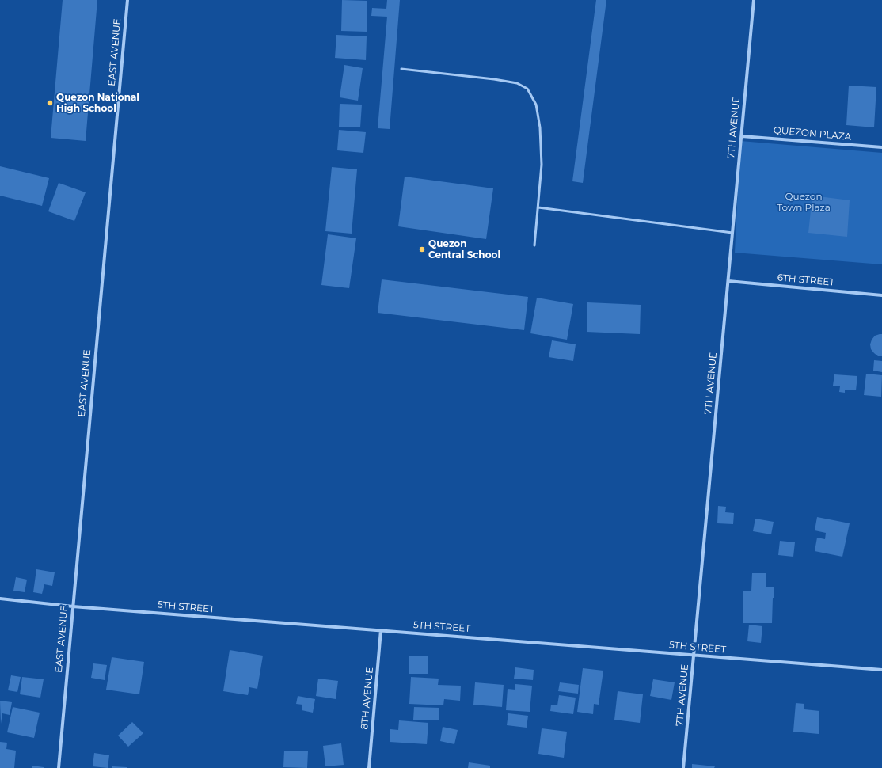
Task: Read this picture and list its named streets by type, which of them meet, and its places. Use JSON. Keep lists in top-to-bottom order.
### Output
{
  "streets": {
    "street": [
      "EAST AVENUE",
      "7TH AVENUE",
      "QUEZON PLAZA",
      "6TH STREET",
      "5TH STREET",
      "8TH AVENUE"
    ]
  },
  "crossings": [
    ["EAST AVENUE", "5TH STREET"],
    ["7TH AVENUE", "QUEZON PLAZA"],
    ["7TH AVENUE", "6TH STREET"],
    ["7TH AVENUE", "5TH STREET"],
    ["5TH STREET", "8TH AVENUE"]
  ],
  "parks": ["Quezon Town Plaza"],
  "places": ["Quezon National High School", "Quezon Central School"]
}
